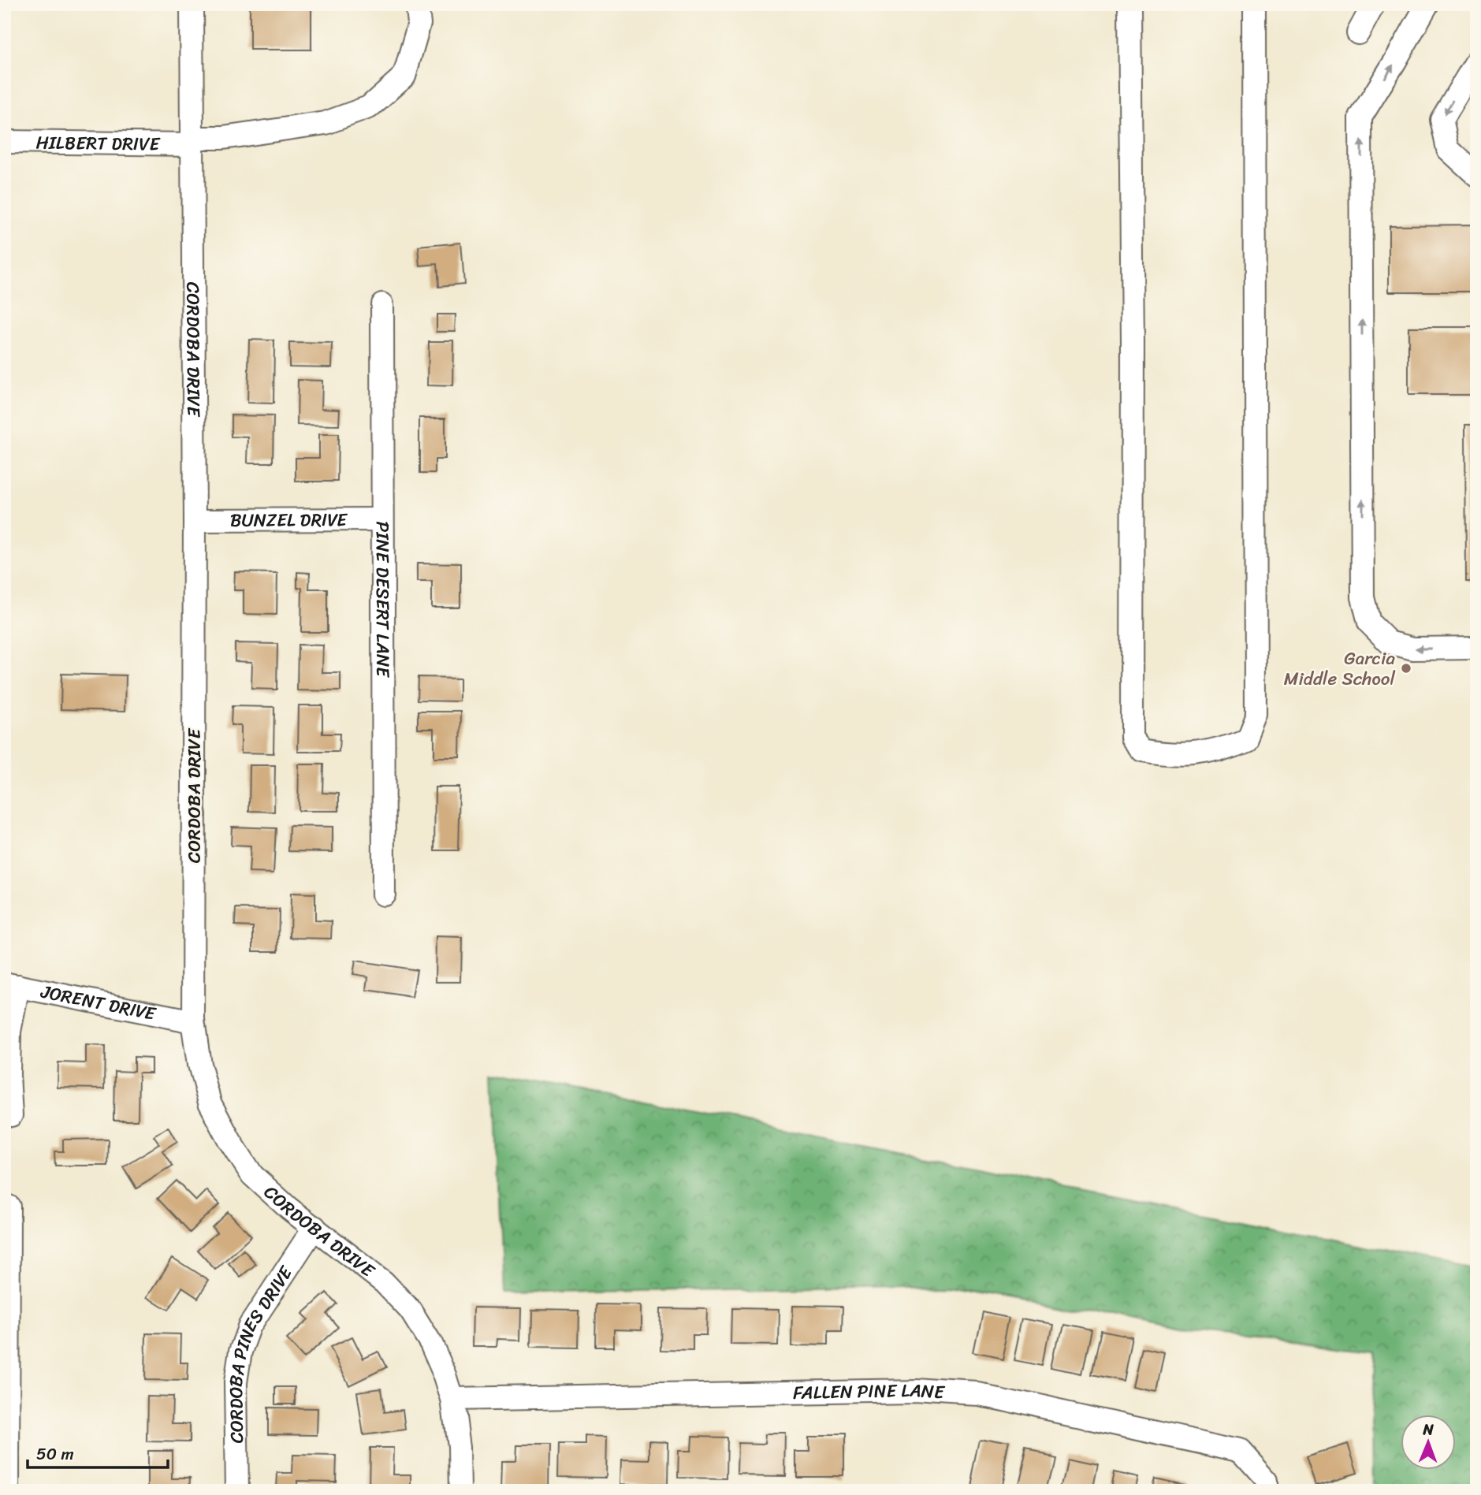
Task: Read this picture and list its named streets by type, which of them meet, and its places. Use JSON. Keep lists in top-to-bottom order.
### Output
{
  "streets": {
    "street": [
      "HILBERT DRIVE",
      "CORDOBA DRIVE",
      "BUNZEL DRIVE",
      "PINE DESERT LANE",
      "JORENT DRIVE",
      "CORDOBA PINES DRIVE",
      "FALLEN PINE LANE"
    ]
  },
  "crossings": [
    ["HILBERT DRIVE", "CORDOBA DRIVE"],
    ["CORDOBA DRIVE", "BUNZEL DRIVE"],
    ["CORDOBA DRIVE", "JORENT DRIVE"],
    ["CORDOBA DRIVE", "CORDOBA PINES DRIVE"],
    ["CORDOBA DRIVE", "FALLEN PINE LANE"],
    ["BUNZEL DRIVE", "PINE DESERT LANE"]
  ],
  "places": ["Garcia Middle School"],
  "scale_bar": "50 m",
  "north": "top"
}
